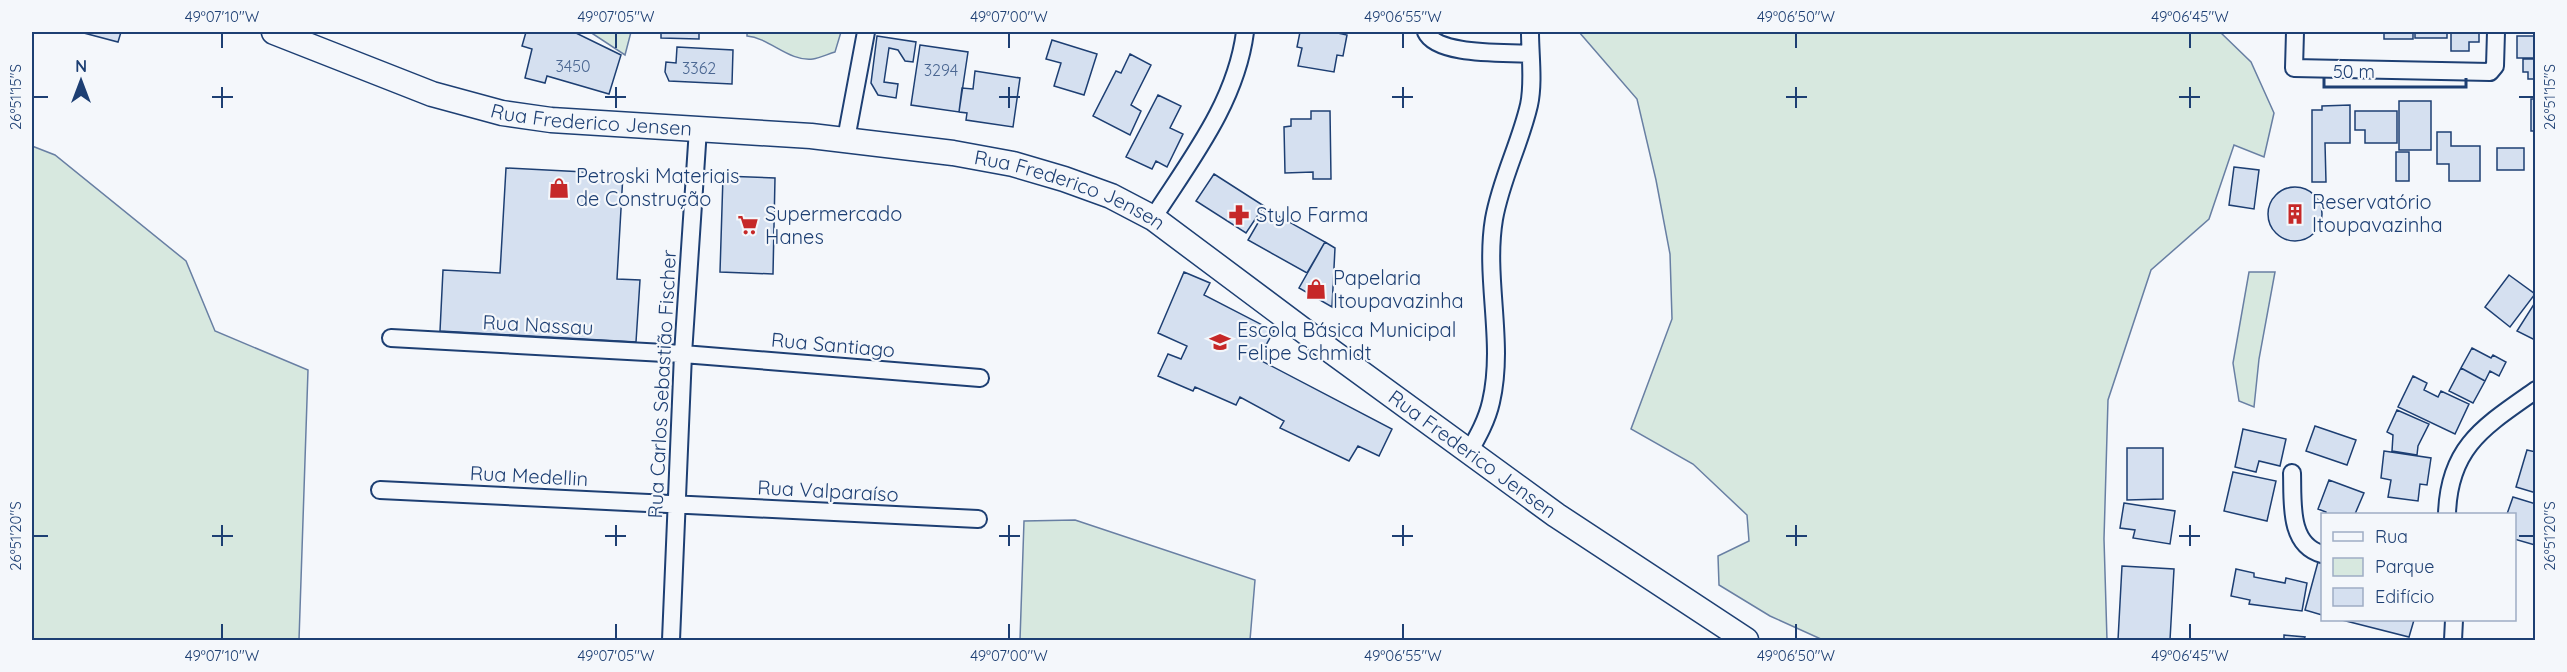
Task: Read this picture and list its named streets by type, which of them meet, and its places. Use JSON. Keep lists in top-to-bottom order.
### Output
{
  "streets": {
    "main road": ["Rua Frederico Jensen"],
    "street": [
      "Rua Nassau",
      "Rua Santiago",
      "Rua Carlos Sebastião Fischer",
      "Rua Medellin",
      "Rua Valparaíso"
    ]
  },
  "crossings": [
    ["Rua Frederico Jensen", "Rua Carlos Sebastião Fischer"],
    ["Rua Nassau", "Rua Santiago"],
    ["Rua Nassau", "Rua Carlos Sebastião Fischer"],
    ["Rua Santiago", "Rua Carlos Sebastião Fischer"],
    ["Rua Carlos Sebastião Fischer", "Rua Medellin"],
    ["Rua Carlos Sebastião Fischer", "Rua Valparaíso"],
    ["Rua Medellin", "Rua Valparaíso"]
  ],
  "places": {
    "shop": ["Petroski Materiais de Construção", "Papelaria Itoupavazinha"],
    "building": ["Reservatório Itoupavazinha"],
    "pharmacy": ["Stylo Farma"],
    "supermarket": ["Supermercado Hanes"],
    "school or university": ["Escola Básica Municipal Felipe Schmidt"]
  },
  "house_numbers": ["3450", "3362", "3294"],
  "legend": ["Rua", "Parque", "Edifício"],
  "scale_bar": "50 m",
  "north": "top",
  "coordinates": [
    "49°07'10\"W",
    "49°07'05\"W",
    "49°07'00\"W",
    "49°06'55\"W",
    "49°06'50\"W",
    "49°06'45\"W",
    "26°51'15\"S",
    "26°51'20\"S"
  ]
}
